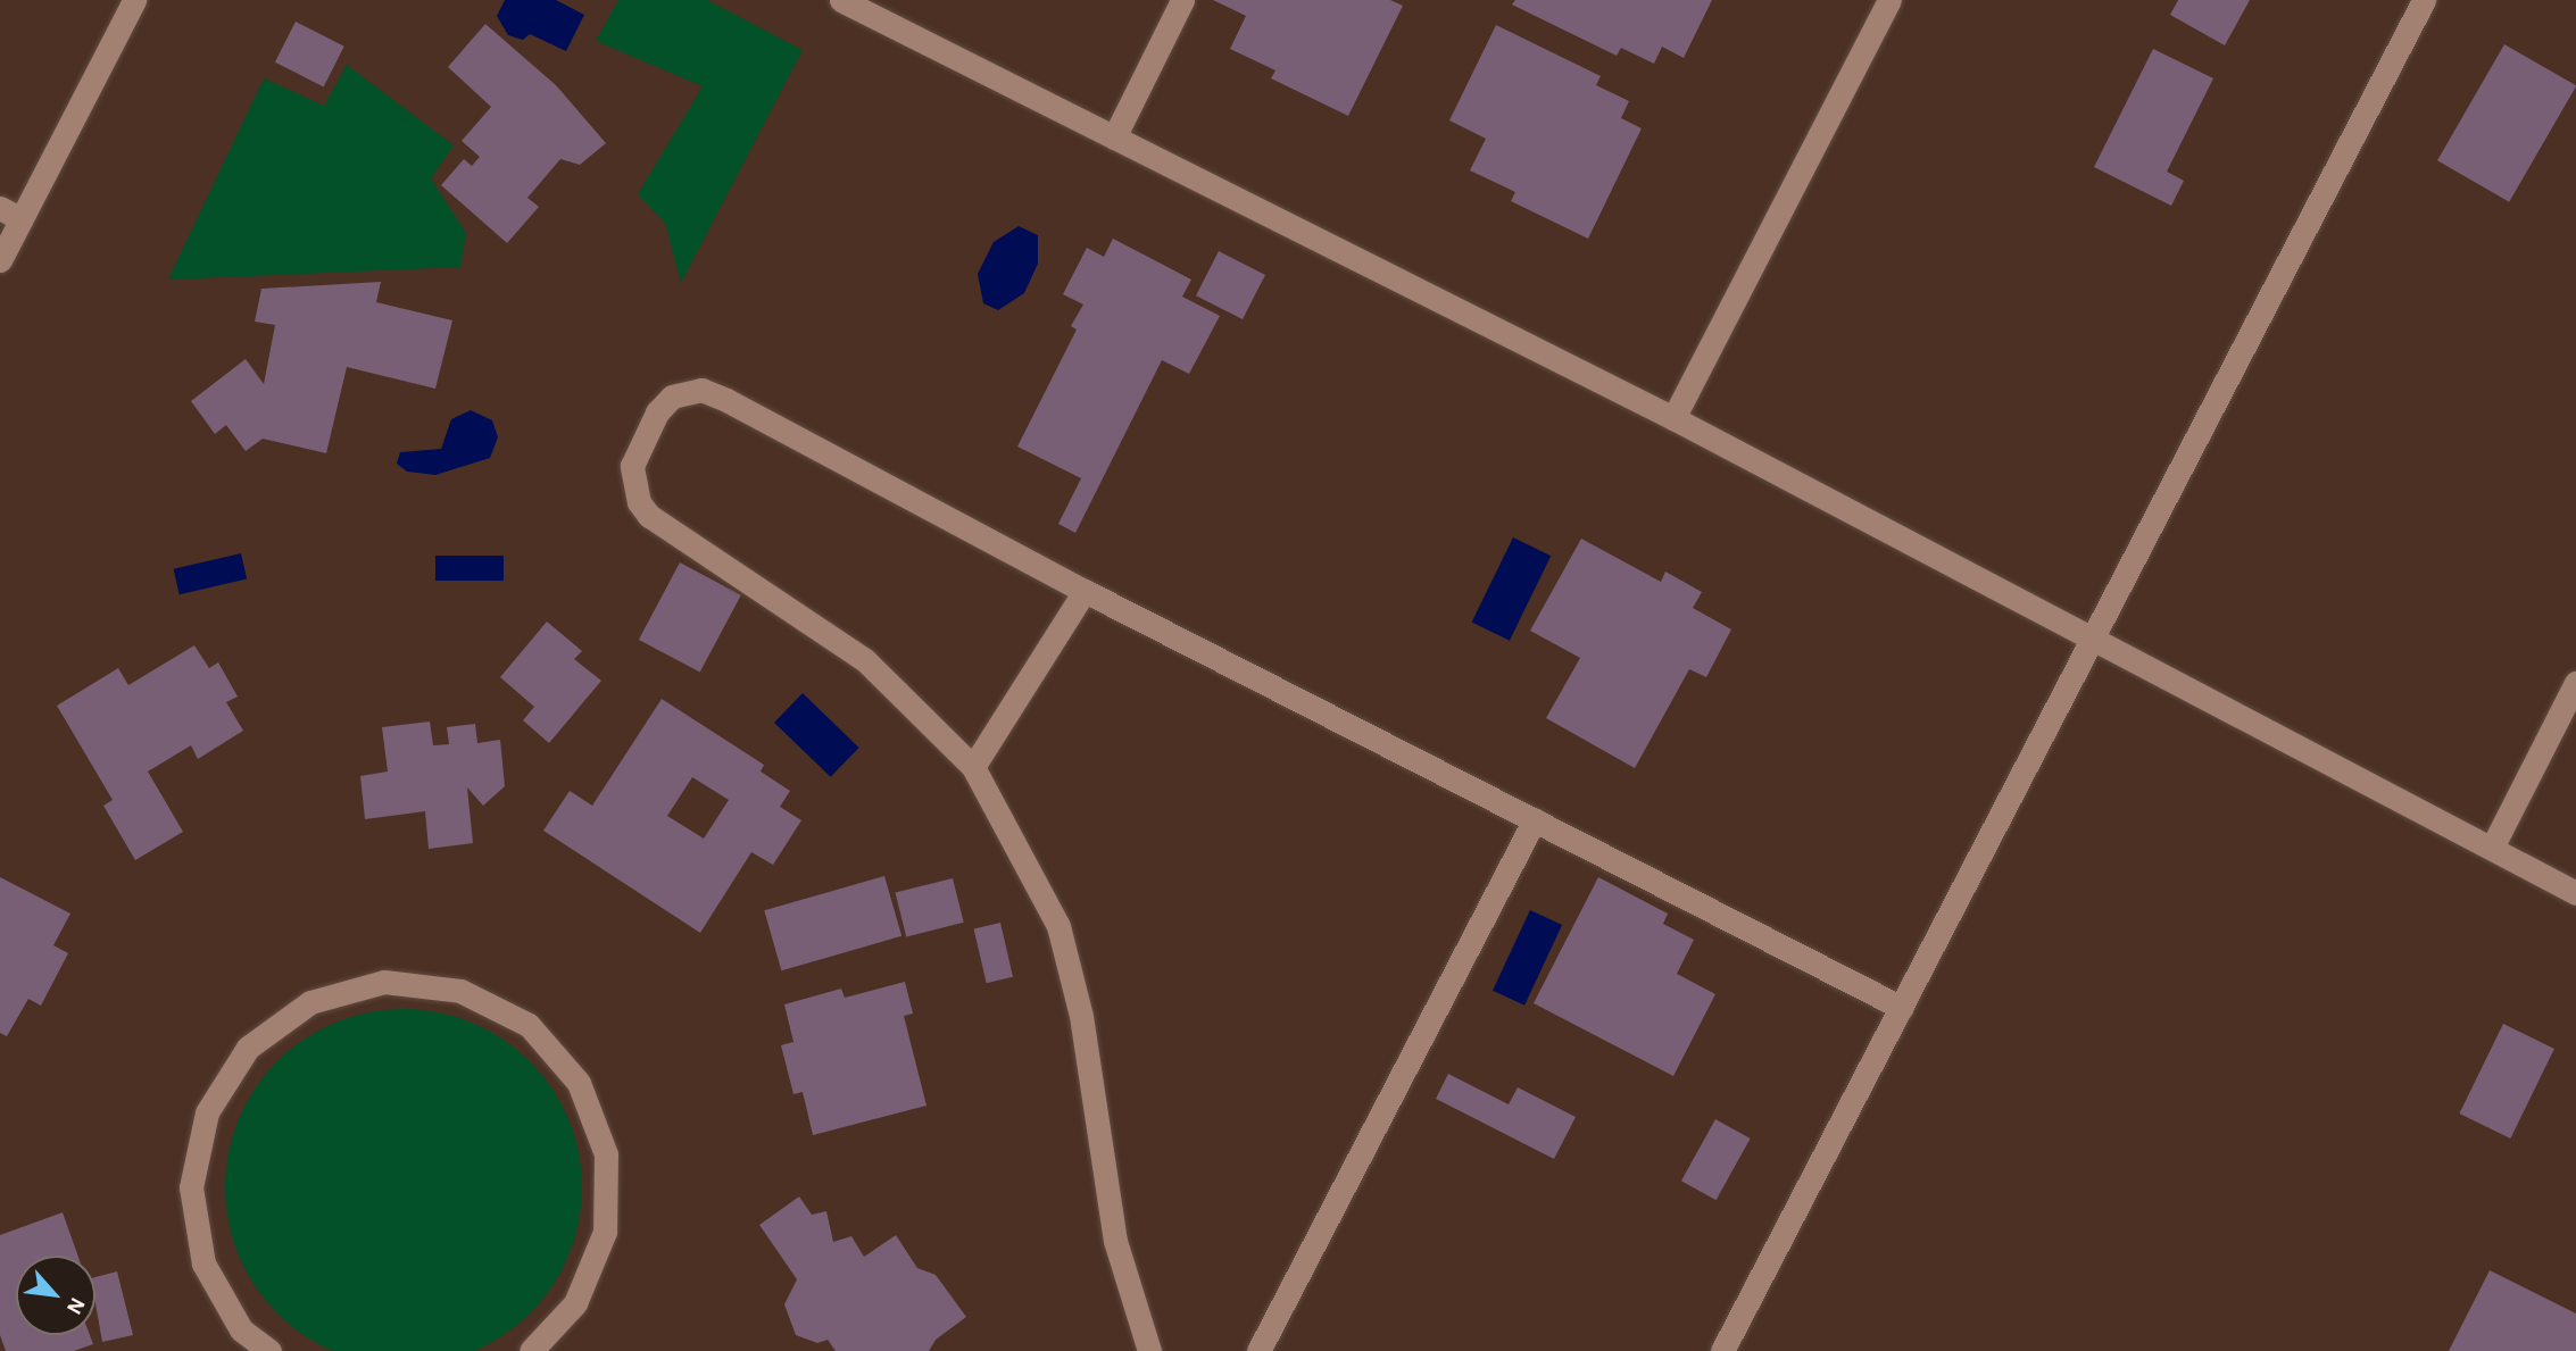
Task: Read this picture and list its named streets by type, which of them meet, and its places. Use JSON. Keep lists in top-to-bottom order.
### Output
{
  "north": "bottom right"
}
